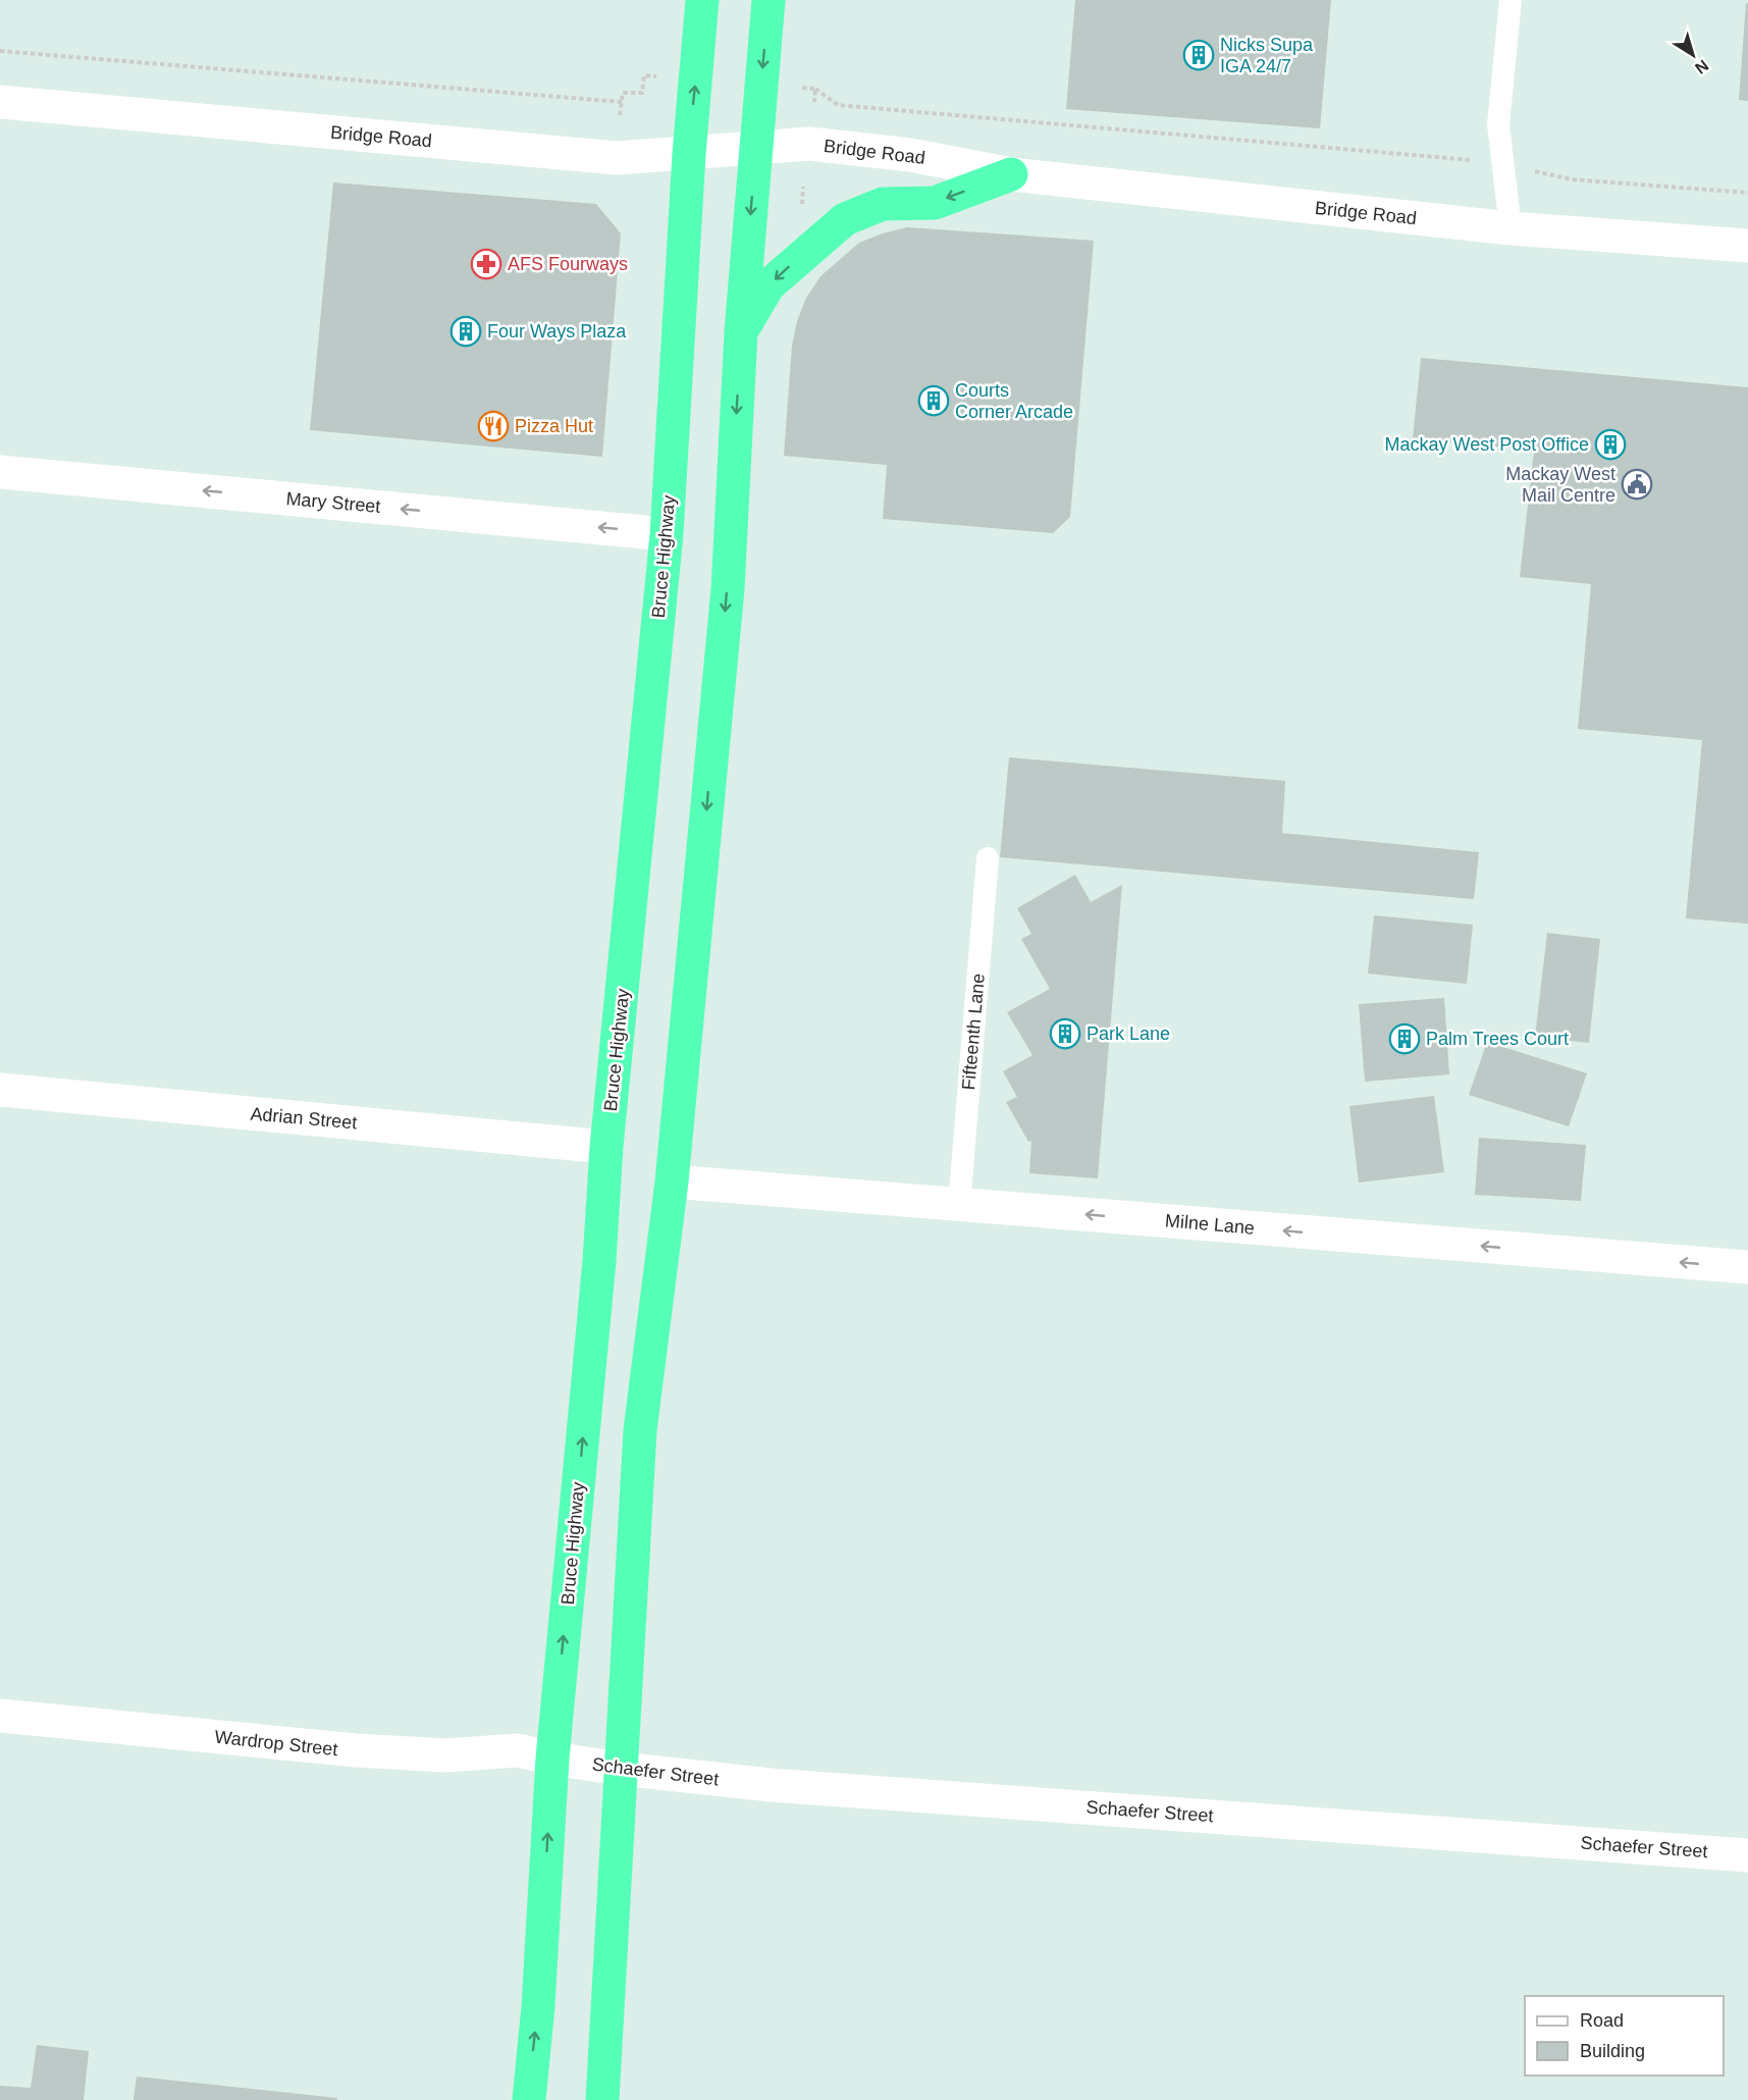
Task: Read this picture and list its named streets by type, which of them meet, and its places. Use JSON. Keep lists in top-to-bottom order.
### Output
{
  "streets": {
    "highway": ["Bruce Highway"],
    "street": [
      "Bridge Road",
      "Mary Street",
      "Adrian Street",
      "Milne Lane",
      "Wardrop Street",
      "Schaefer Street"
    ],
    "lane": ["Fifteenth Lane"]
  },
  "crossings": [
    ["Bridge Road", "Bruce Highway"],
    ["Mary Street", "Bruce Highway"],
    ["Bruce Highway", "Adrian Street"],
    ["Bruce Highway", "Wardrop Street"],
    ["Bruce Highway", "Schaefer Street"],
    ["Fifteenth Lane", "Milne Lane"],
    ["Wardrop Street", "Schaefer Street"]
  ],
  "one_way": ["Mary Street", "Milne Lane"],
  "places": {
    "building": [
      "Nicks Supa IGA 24/7",
      "Four Ways Plaza",
      "Courts Corner Arcade",
      "Mackay West Post Office",
      "Park Lane",
      "Palm Trees Court"
    ],
    "pharmacy": ["AFS Fourways"],
    "restaurant": ["Pizza Hut"],
    "public building": ["Mackay West Mail Centre"]
  },
  "legend": ["Road", "Building"],
  "north": "bottom right"
}
